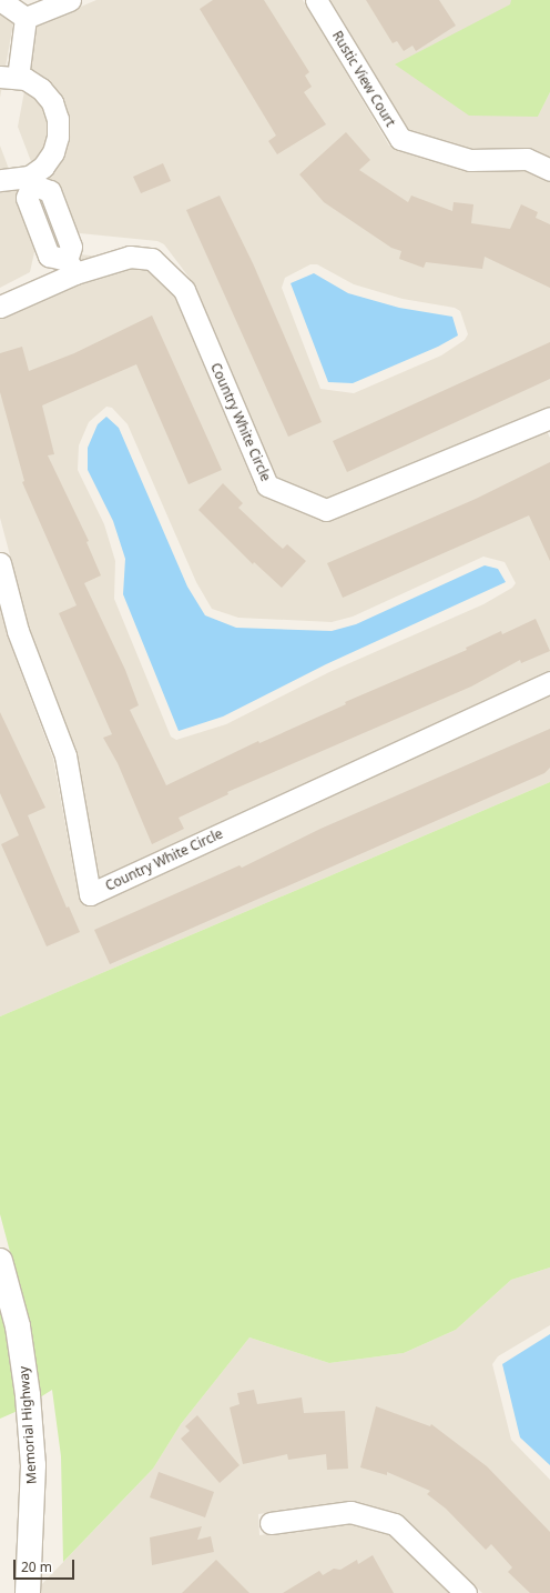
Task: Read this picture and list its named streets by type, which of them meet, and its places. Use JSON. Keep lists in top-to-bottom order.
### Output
{
  "streets": {
    "street": ["Rustic View Court", "Country White Circle", "Memorial Highway"]
  },
  "scale_bar": "20 m"
}
